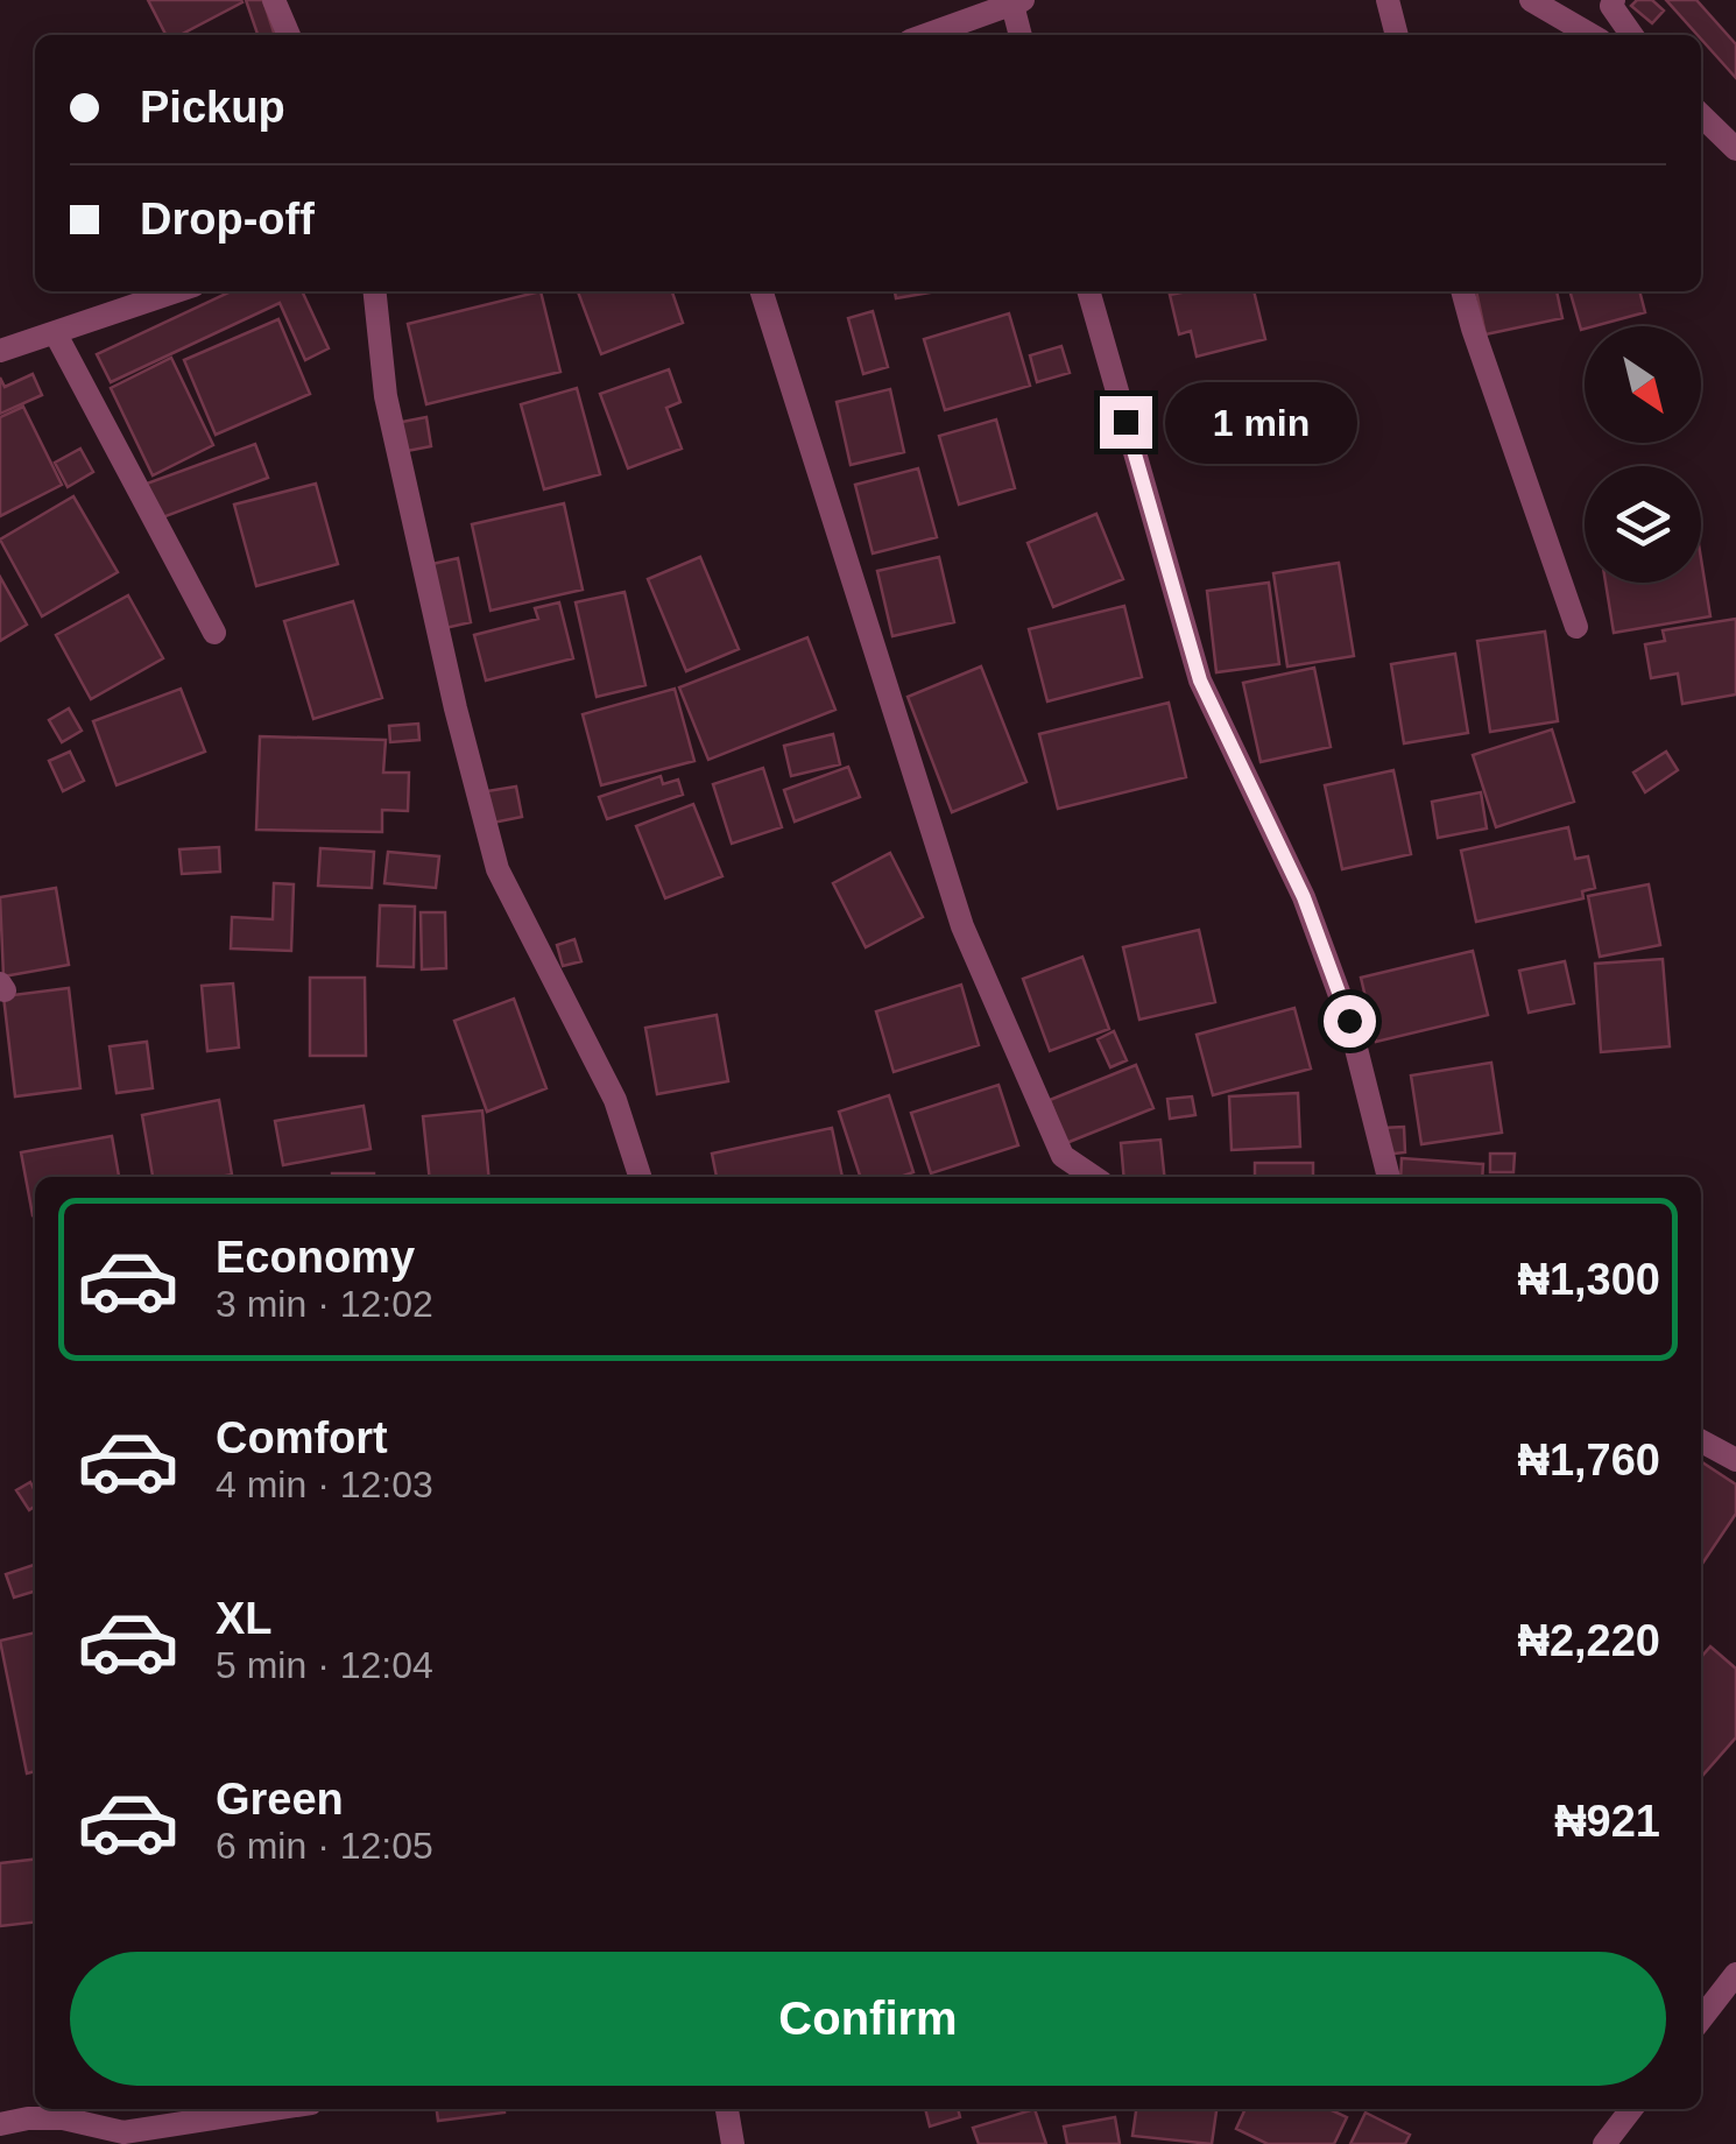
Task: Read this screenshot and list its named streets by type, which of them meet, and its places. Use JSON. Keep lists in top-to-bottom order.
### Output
{
  "north": "bottom right",
  "page": {
    "banner": ["Pickup", "Drop-off"],
    "bubble": "1 min",
    "list": [
      {
        "name": "Economy",
        "note": "3 min · 12:02",
        "value": "₦1,300"
      },
      {
        "name": "Comfort",
        "note": "4 min · 12:03",
        "value": "₦1,760"
      },
      {
        "name": "XL",
        "note": "5 min · 12:04",
        "value": "₦2,220"
      },
      {
        "name": "Green",
        "note": "6 min · 12:05",
        "value": "₦921"
      }
    ],
    "buttons": "Confirm"
  }
}
